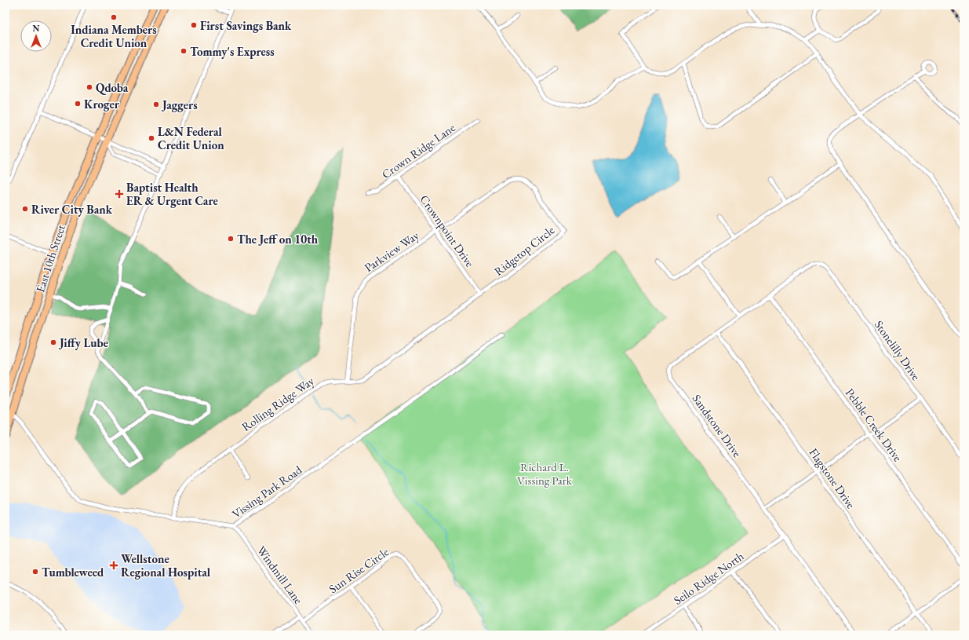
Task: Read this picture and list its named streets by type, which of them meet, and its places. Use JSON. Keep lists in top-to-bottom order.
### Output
{
  "streets": {
    "main road": ["East 10th Street"],
    "street": [
      "Crown Ridge Lane",
      "Crownpoint Drive",
      "Ridgetop Circle",
      "Parkview Way",
      "Stonelilly Drive",
      "Rolling Ridge Way",
      "Pebble Creek Drive",
      "Sandstone Drive",
      "Flagstone Drive",
      "Vissing Park Road",
      "Sun Rise Circle",
      "Windmill Lane",
      "Seilo Ridge North"
    ]
  },
  "crossings": [
    ["Crown Ridge Lane", "Crownpoint Drive"],
    ["Crownpoint Drive", "Ridgetop Circle"],
    ["Crownpoint Drive", "Parkview Way"],
    ["Crownpoint Drive", "Rolling Ridge Way"],
    ["Ridgetop Circle", "Parkview Way"],
    ["Ridgetop Circle", "Rolling Ridge Way"],
    ["Parkview Way", "Rolling Ridge Way"],
    ["East 10th Street", "Vissing Park Road"],
    ["Stonelilly Drive", "Sandstone Drive"],
    ["Rolling Ridge Way", "Vissing Park Road"],
    ["Pebble Creek Drive", "Sandstone Drive"],
    ["Sandstone Drive", "Flagstone Drive"],
    ["Sandstone Drive", "Seilo Ridge North"],
    ["Vissing Park Road", "Windmill Lane"],
    ["Sun Rise Circle", "Windmill Lane"]
  ],
  "parks": ["Richard L. Vissing Park"],
  "places": {
    "other": [
      "Indiana Members Credit Union",
      "First Savings Bank",
      "Tommy's Express",
      "Qdoba",
      "Kroger",
      "Jaggers",
      "L&N Federal Credit Union",
      "River City Bank",
      "The Jeff on 10th",
      "Jiffy Lube",
      "Tumbleweed"
    ],
    "health": ["Baptist Health ER & Urgent Care", "Wellstone Regional Hospital"]
  },
  "north": "top"
}
